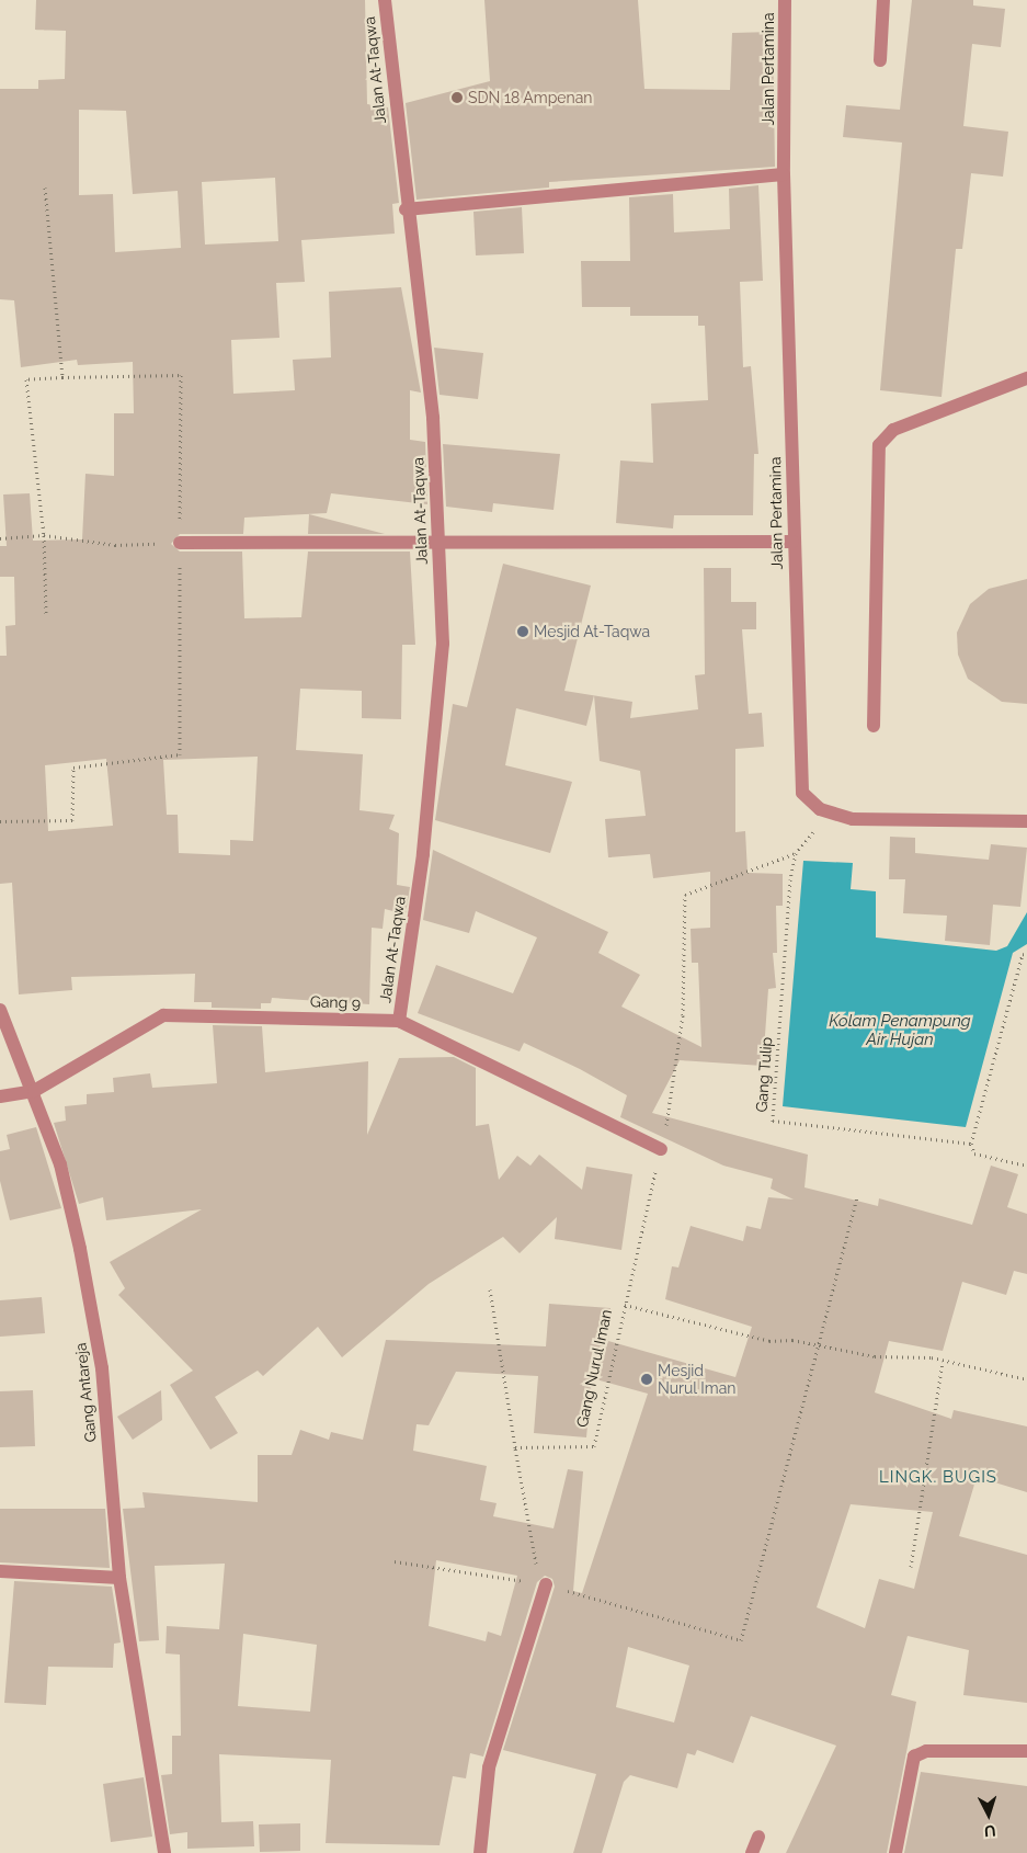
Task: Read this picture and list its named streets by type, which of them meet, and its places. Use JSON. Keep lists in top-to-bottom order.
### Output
{
  "streets": {
    "street": [
      "Jalan Pertamina",
      "Jalan At-Taqwa",
      "Gang 9",
      "Gang Antareja"
    ],
    "path": ["Gang Tulip", "Gang Nurul Iman"]
  },
  "crossings": [
    ["Jalan At-Taqwa", "Gang 9"],
    ["Gang 9", "Gang Nurul Iman"],
    ["Gang 9", "Gang Antareja"],
    ["Gang Tulip", "Gang Nurul Iman"]
  ],
  "districts": ["LINGK. BUGIS"],
  "water": ["Kolam Penampung Air Hujan"],
  "places": ["SDN 18 Ampenan", "Mesjid At-Taqwa", "Mesjid Nurul Iman"],
  "north": "bottom"
}
